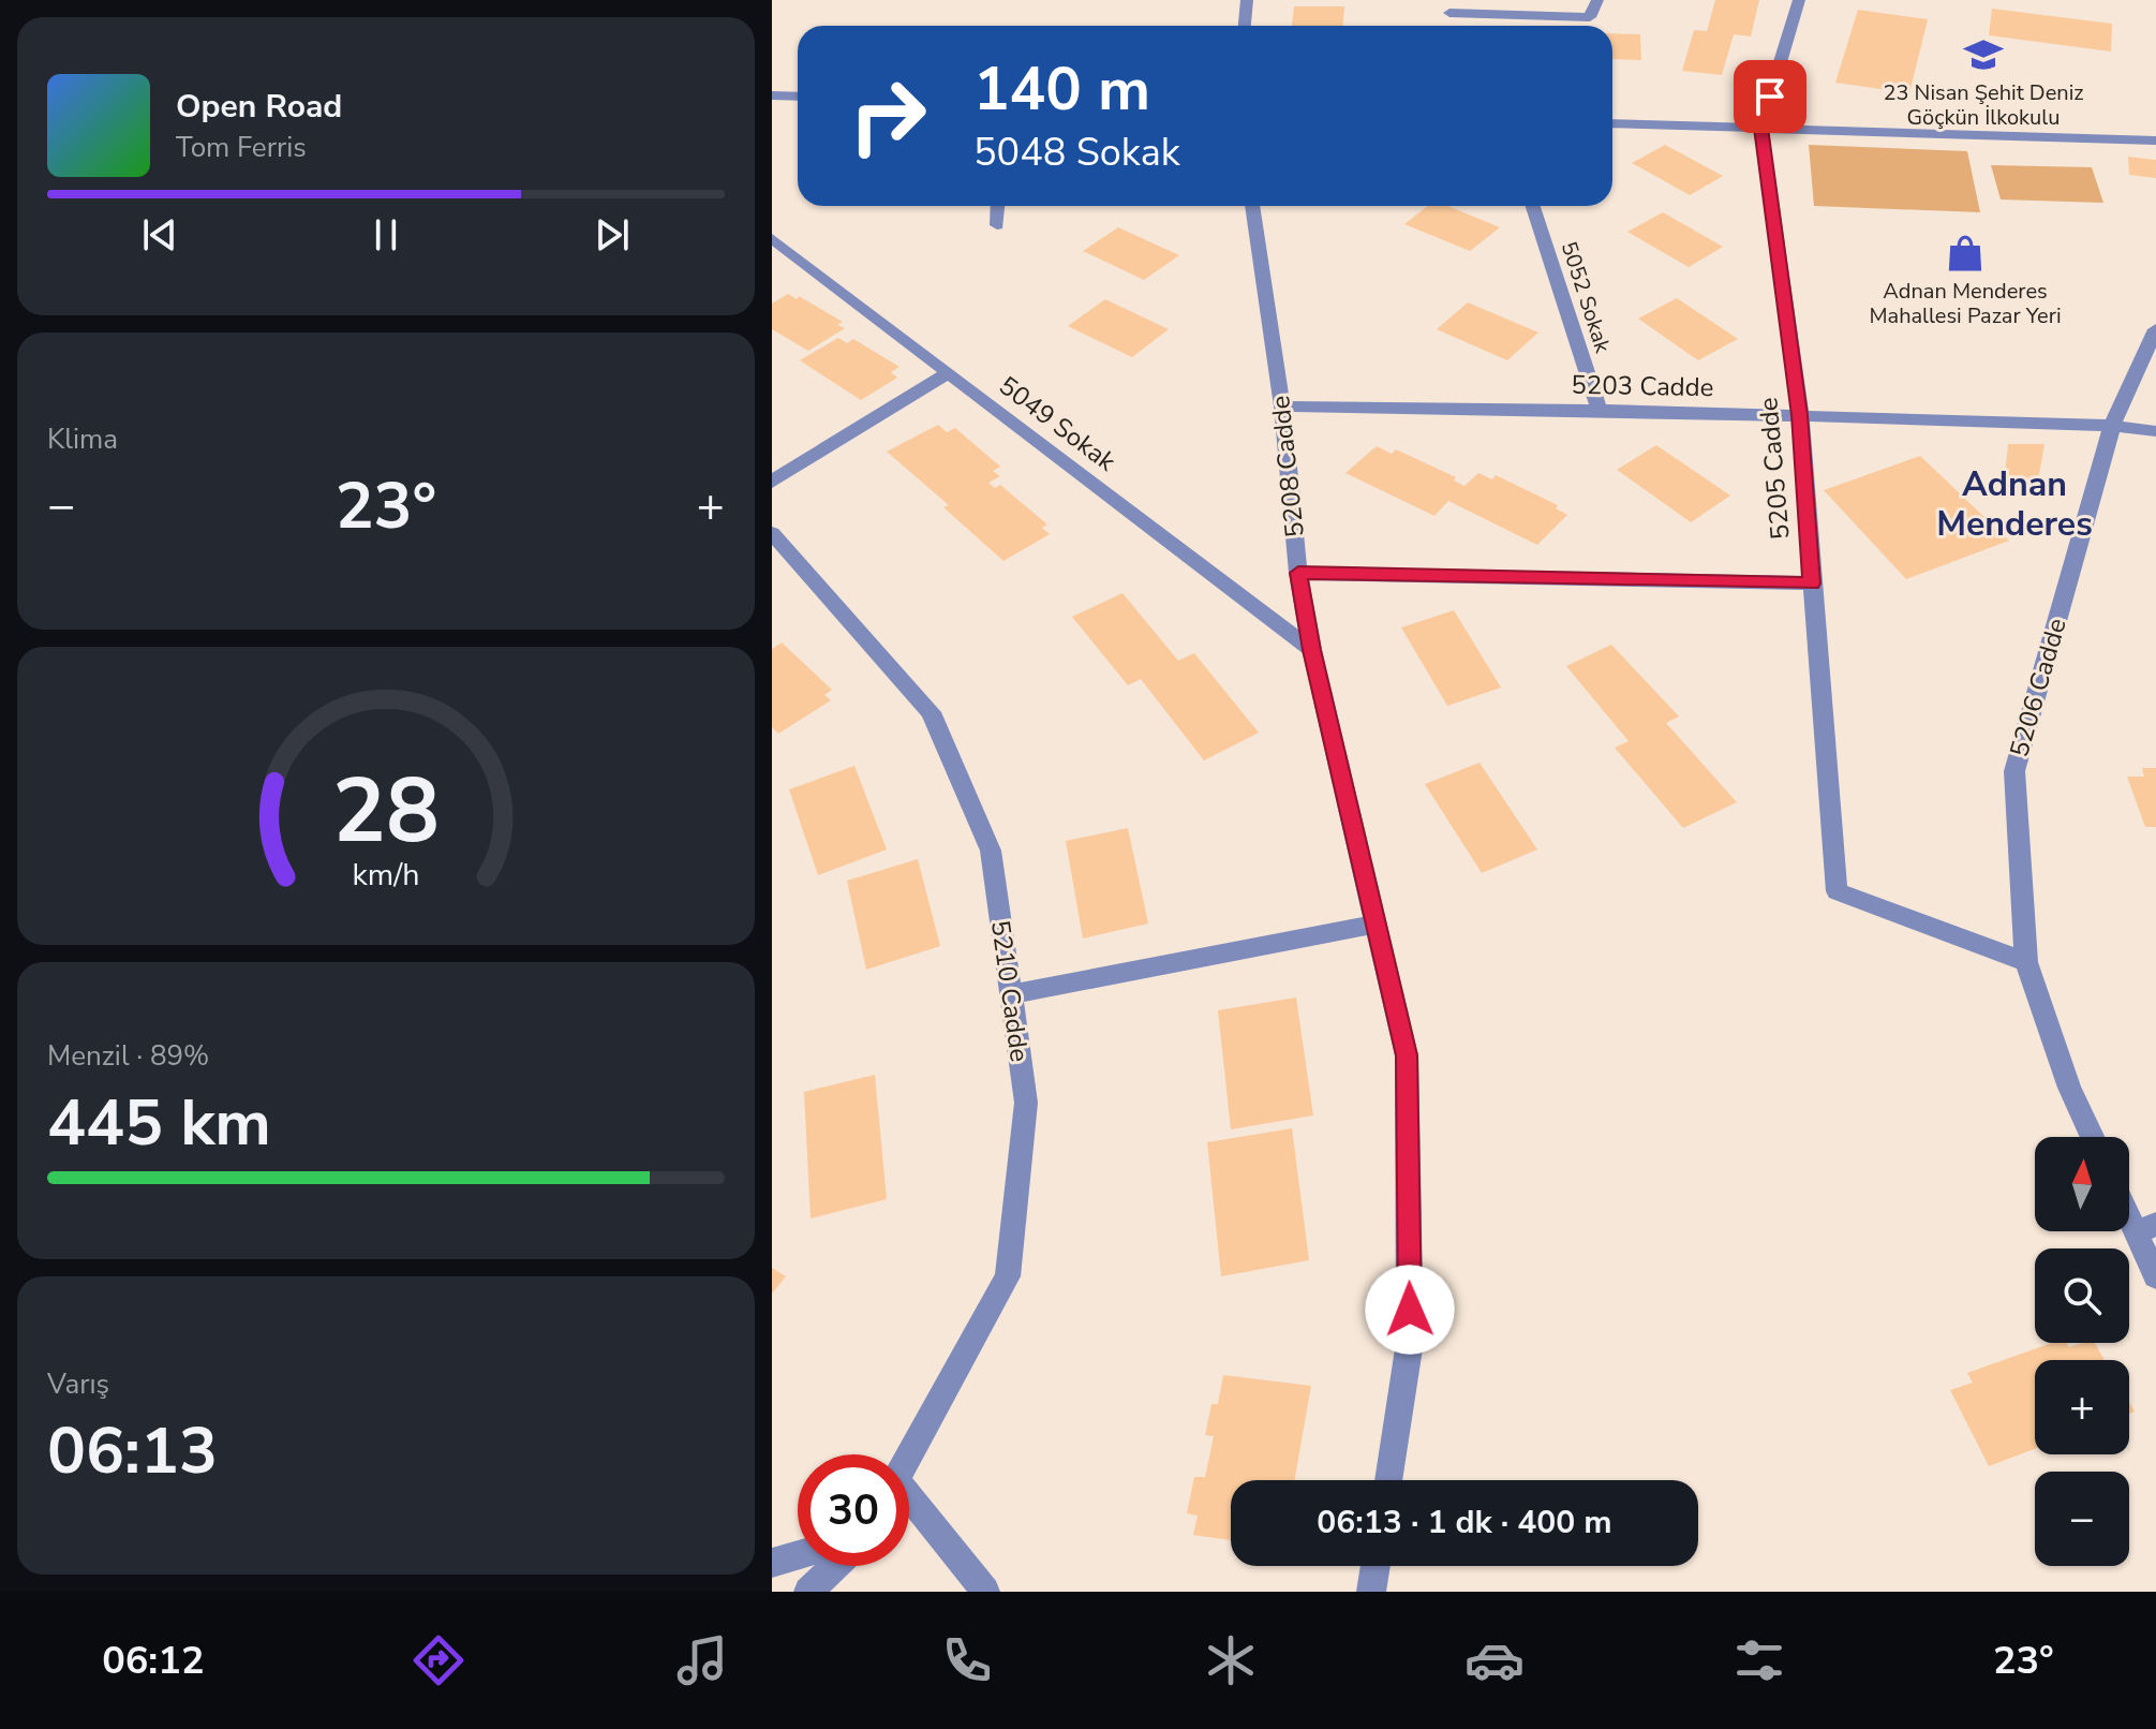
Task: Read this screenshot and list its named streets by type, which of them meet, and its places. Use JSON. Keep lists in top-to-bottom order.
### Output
{
  "streets": {
    "street": [
      "5052 Sokak",
      "5203 Cadde",
      "5049 Sokak",
      "5208 Cadde",
      "5205 Cadde",
      "5206 Cadde",
      "5210 Cadde"
    ]
  },
  "crossings": [
    ["5052 Sokak", "5203 Cadde"],
    ["5203 Cadde", "5208 Cadde"],
    ["5203 Cadde", "5205 Cadde"],
    ["5203 Cadde", "5206 Cadde"],
    ["5049 Sokak", "5208 Cadde"],
    ["5205 Cadde", "5206 Cadde"]
  ],
  "districts": ["Adnan Menderes"],
  "places": {
    "school or university": ["23 Nisan Şehit Deniz Göçkün İlkokulu"],
    "shop": ["Adnan Menderes Mahallesi Pazar Yeri"]
  },
  "north": "top",
  "page": {
    "turn": ["140 m", "5048 Sokak"],
    "song": ["Open Road", "Tom Ferris"],
    "tile": [
      "Klima",
      ["Menzil · 89%", "445 km"],
      ["Varış", "06:13"]
    ],
    "heat": ["−", "23°", "+"],
    "map_buttons": ["+", "−"],
    "limit": "30",
    "trip": "06:13 · 1 dk · 400 m",
    "tabs": ["06:12", "23°"],
    "gauge": ["28", "km/h"]
  }
}
